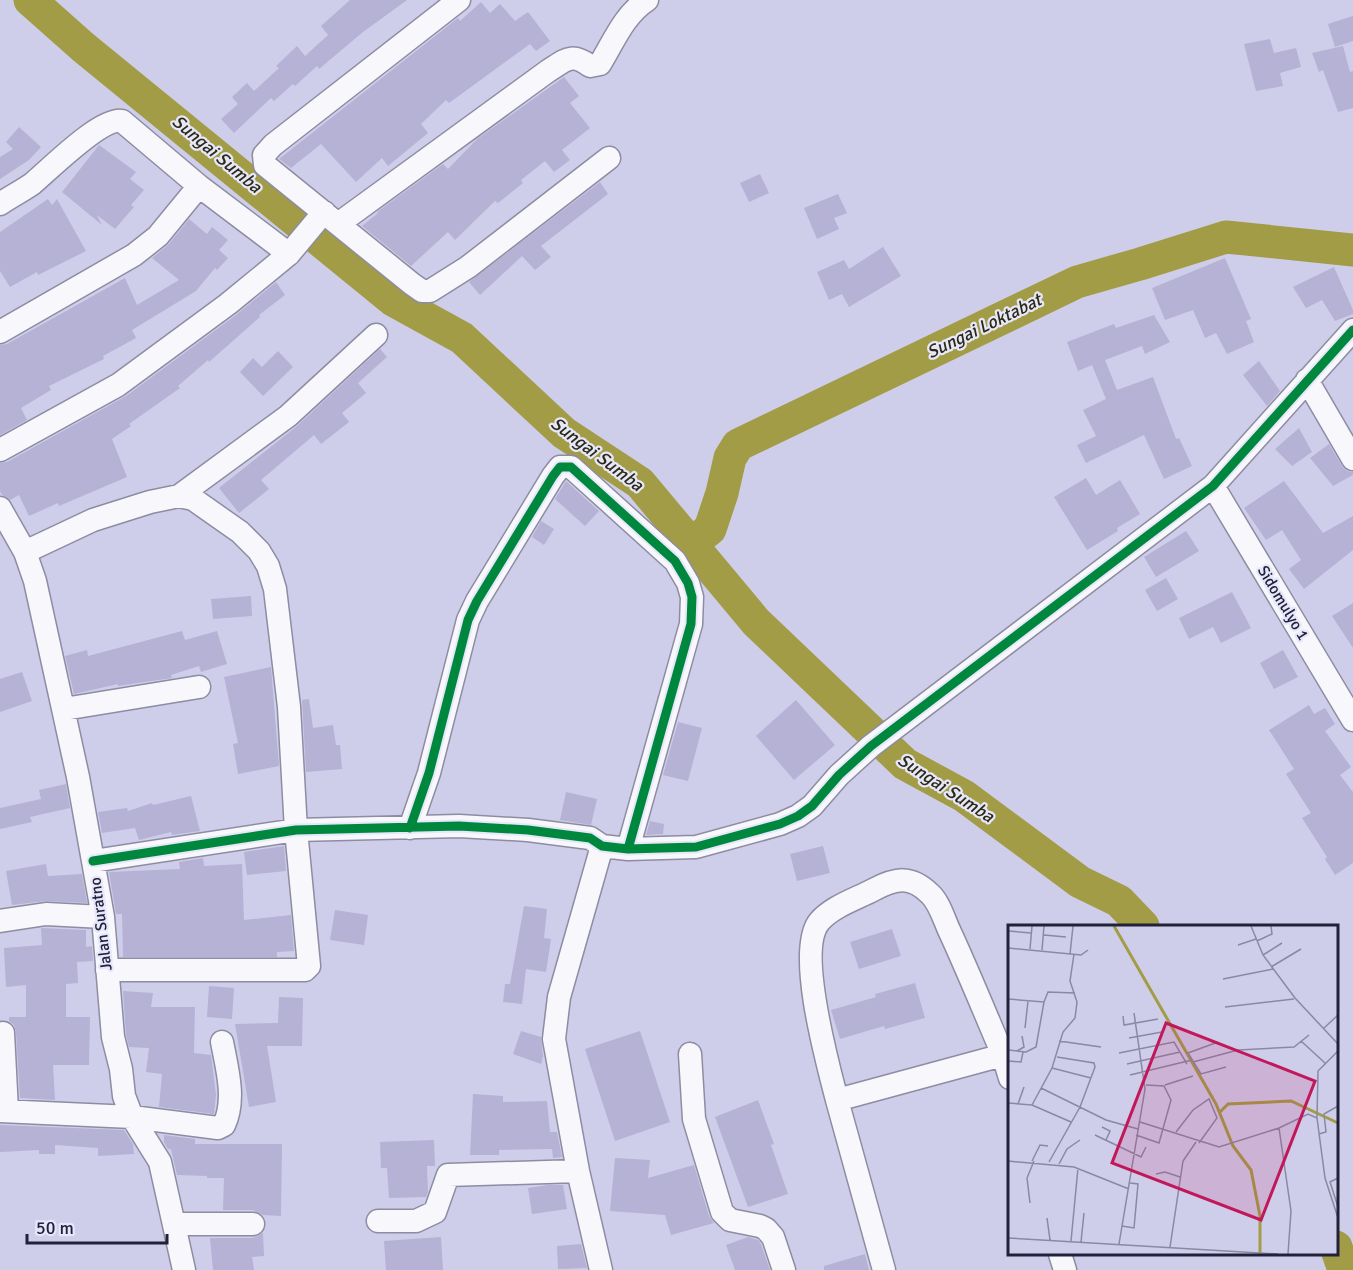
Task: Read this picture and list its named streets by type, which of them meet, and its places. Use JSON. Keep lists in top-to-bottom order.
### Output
{
  "streets": {
    "street": ["Sidomulyo 1", "Jalan Suratno"]
  },
  "water": ["Sungai Sumba", "Sungai Loktabat"],
  "scale_bar": "50 m"
}
